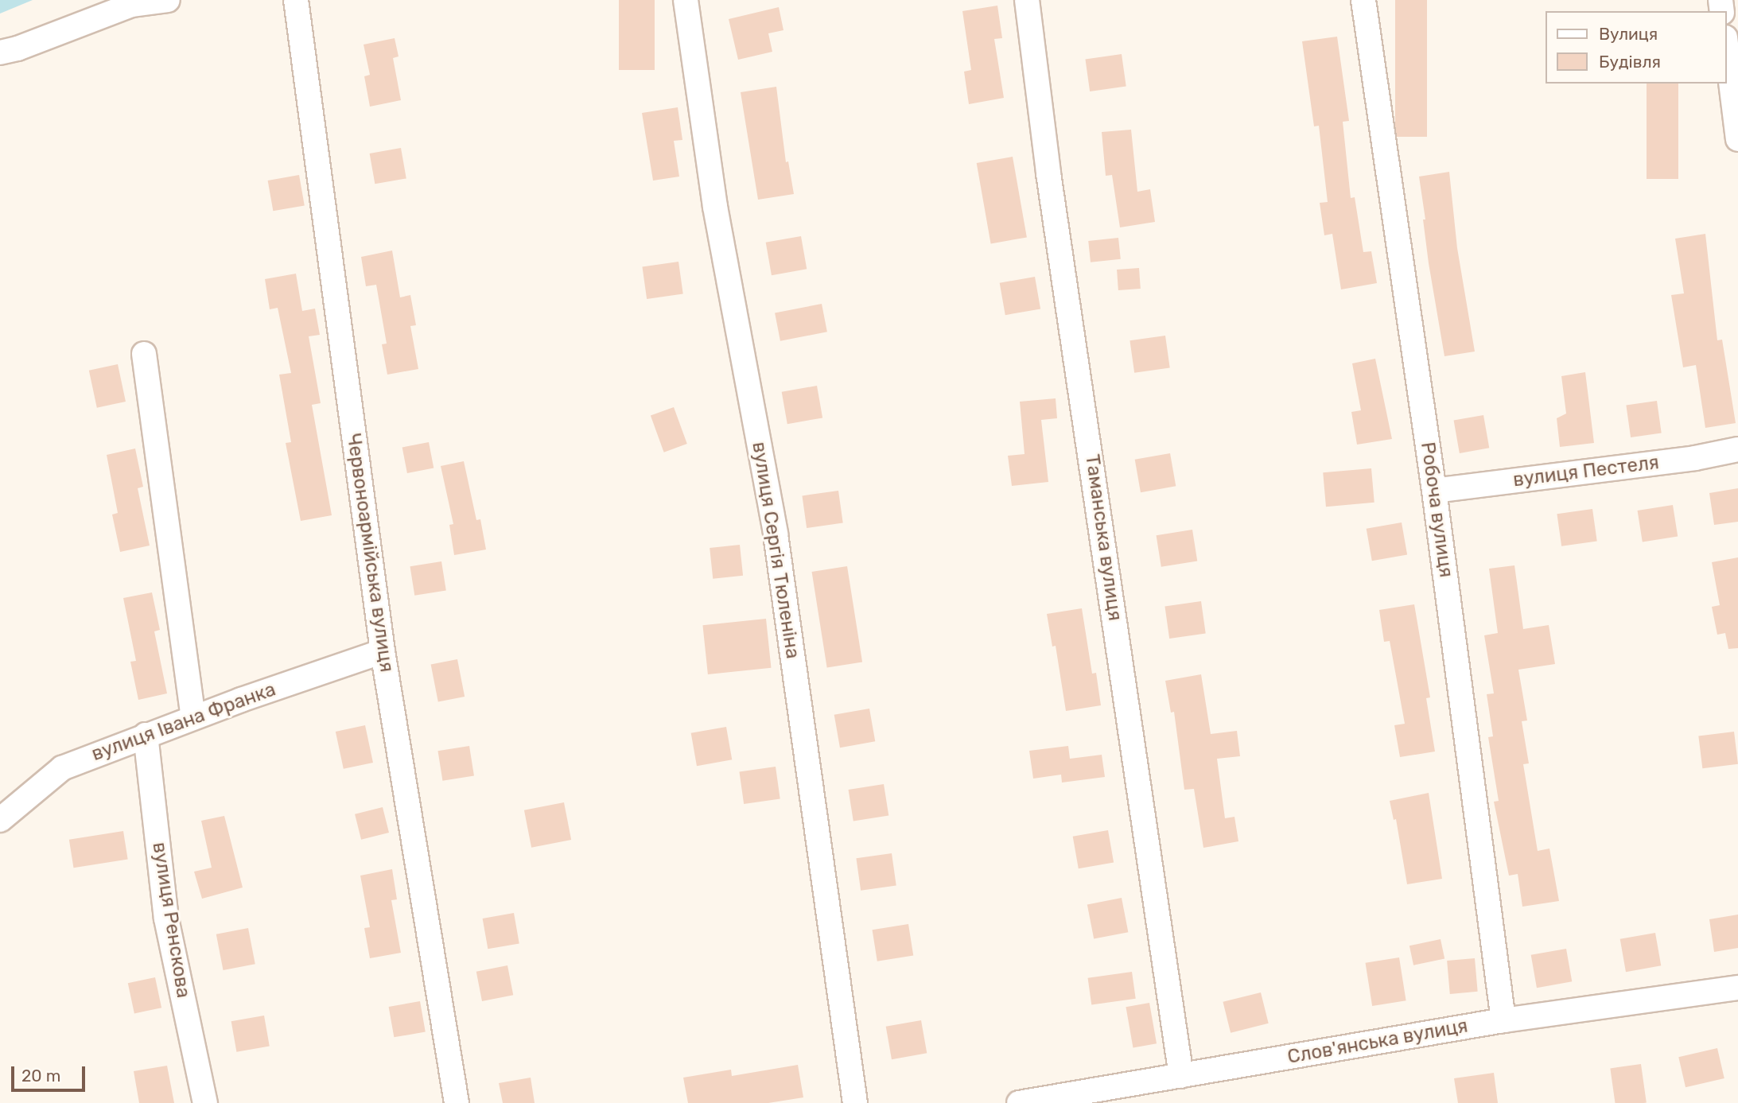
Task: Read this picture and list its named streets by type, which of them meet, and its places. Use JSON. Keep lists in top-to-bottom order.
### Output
{
  "streets": {
    "street": [
      "вулиця Пестеля",
      "Робоча вулиця",
      "Таманська вулиця",
      "вулиця Сергія Тюленіна",
      "Червоноармійська вулиця",
      "вулиця Івана Франка",
      "вулиця Ренскова",
      "Слов'янська вулиця"
    ]
  },
  "crossings": [
    ["вулиця Пестеля", "Робоча вулиця"],
    ["Робоча вулиця", "Слов'янська вулиця"],
    ["Таманська вулиця", "Слов'янська вулиця"],
    ["Червоноармійська вулиця", "вулиця Івана Франка"],
    ["вулиця Івана Франка", "вулиця Ренскова"]
  ],
  "legend": ["Вулиця", "Будівля"],
  "scale_bar": "20 m"
}
